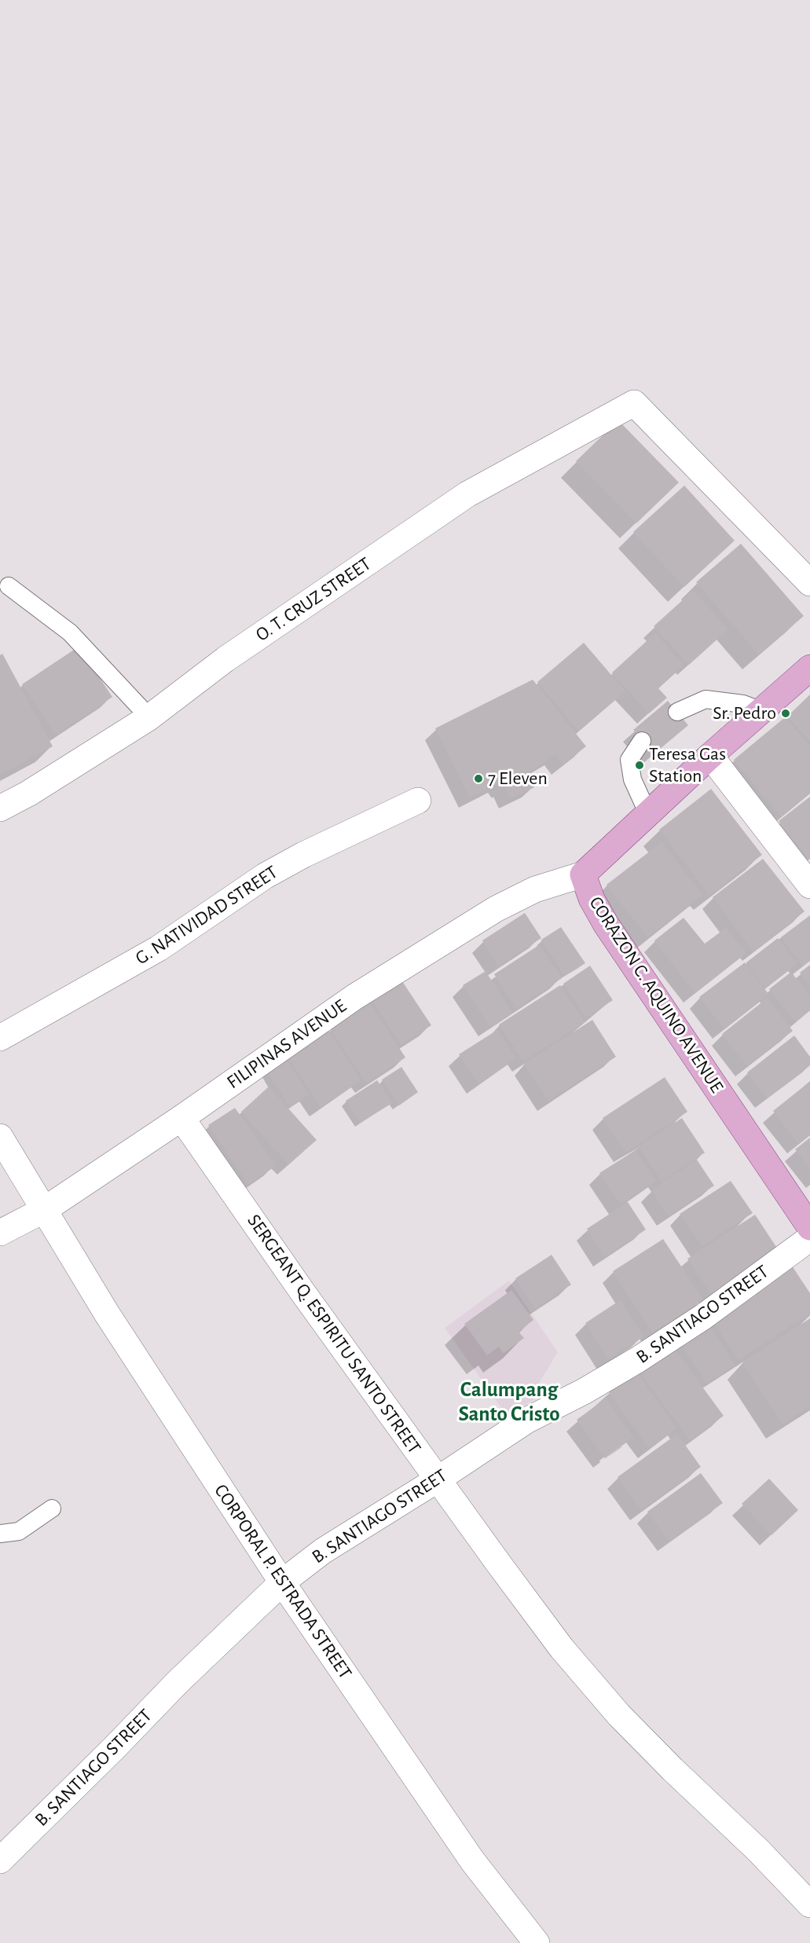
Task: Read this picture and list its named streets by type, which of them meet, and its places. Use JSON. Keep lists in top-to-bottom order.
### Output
{
  "streets": {
    "main road": ["CORAZON C. AQUINO AVENUE"],
    "street": [
      "O. T. CRUZ STREET",
      "G. NATIVIDAD STREET",
      "FILIPINAS AVENUE",
      "B. SANTIAGO STREET",
      "SERGEANT Q. ESPIRITU SANTO STREET",
      "CORPORAL P. ESTRADA STREET"
    ]
  },
  "crossings": [
    ["CORAZON C. AQUINO AVENUE", "FILIPINAS AVENUE"],
    ["FILIPINAS AVENUE", "SERGEANT Q. ESPIRITU SANTO STREET"],
    ["FILIPINAS AVENUE", "CORPORAL P. ESTRADA STREET"],
    ["B. SANTIAGO STREET", "SERGEANT Q. ESPIRITU SANTO STREET"],
    ["B. SANTIAGO STREET", "CORPORAL P. ESTRADA STREET"]
  ],
  "districts": ["Calumpang Santo Cristo"],
  "places": ["Sr. Pedro", "Teresa Gas Station", "7 Eleven"]
}
